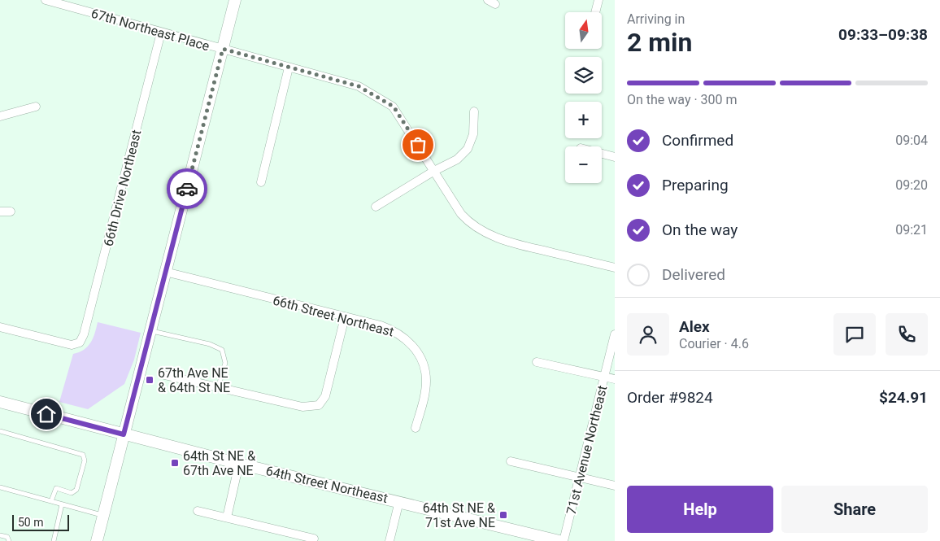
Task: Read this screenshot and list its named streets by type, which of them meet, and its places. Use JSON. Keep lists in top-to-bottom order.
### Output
{
  "streets": {
    "main road": ["64th Street Northeast"],
    "street": [
      "67th Northeast Place",
      "66th Drive Northeast",
      "66th Street Northeast",
      "71st Avenue Northeast"
    ]
  },
  "crossings": [
    ["67th Northeast Place", "66th Drive Northeast"]
  ],
  "places": {
    "transit": ["67th Ave NE & 64th St NE", "64th St NE & 67th Ave NE", "64th St NE & 71st Ave NE"]
  },
  "scale_bar": "50 m",
  "north": "top",
  "page": {
    "heading": ["2 min", "Arriving in", "09:33–09:38"],
    "panel": [
      "Alex",
      "Courier · 4.6",
      "Order #9824",
      "$24.91"
    ],
    "map_buttons": ["+", "−"],
    "bar": "On the way · 300 m",
    "list": [
      ["Confirmed", "09:04"],
      ["Preparing", "09:20"],
      ["On the way", "09:21"],
      "Delivered"
    ],
    "buttons": ["Help", "Share"],
    "scale": "50 m"
  }
}
